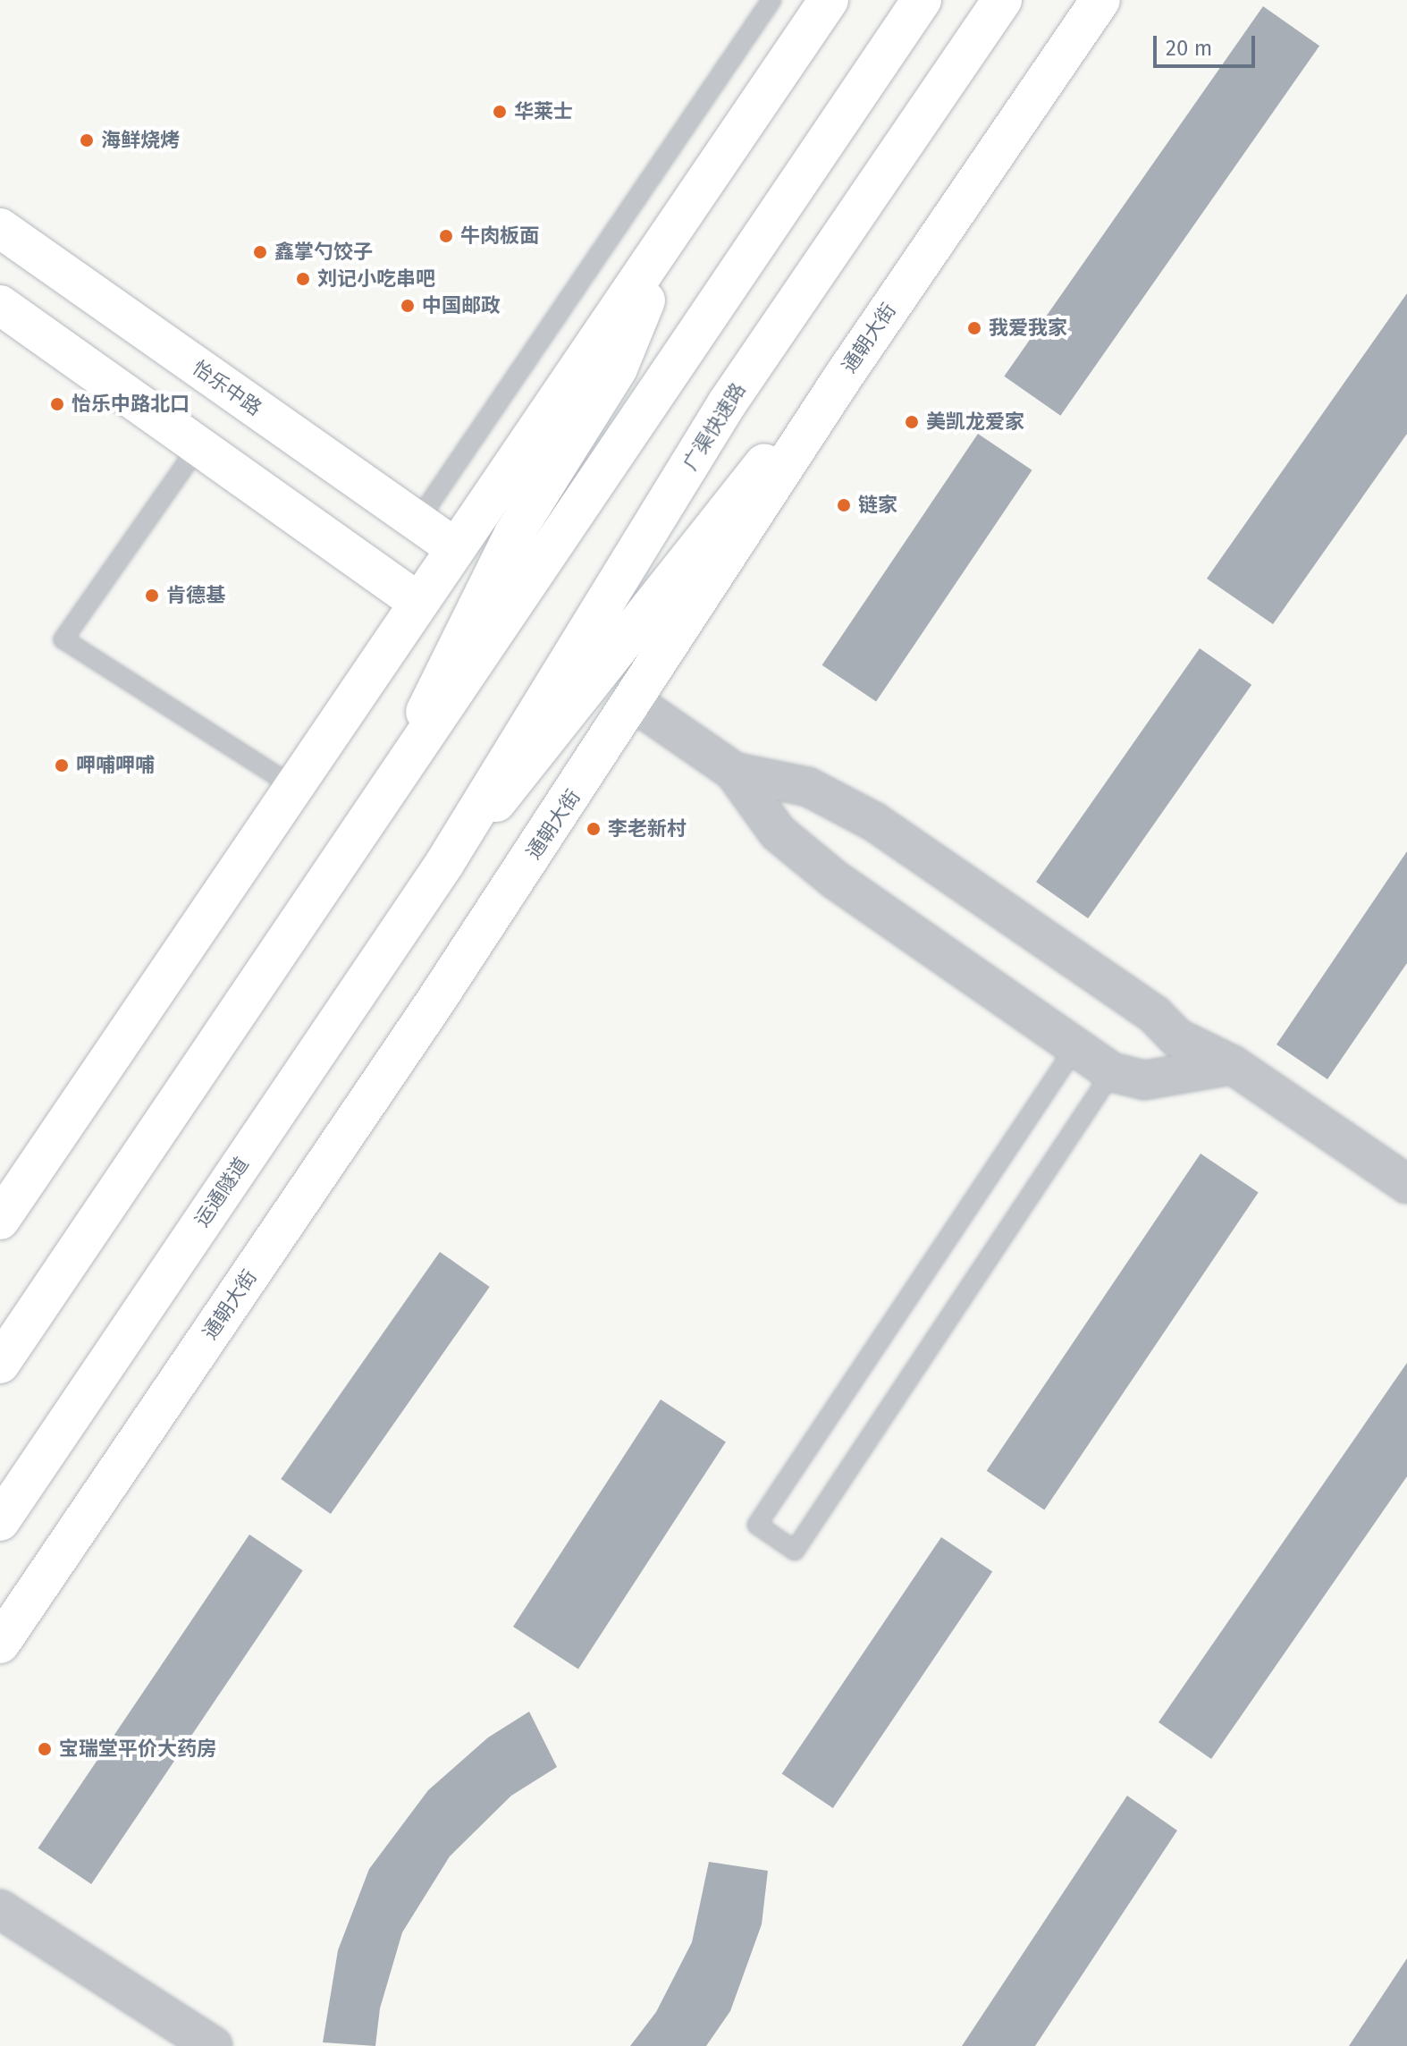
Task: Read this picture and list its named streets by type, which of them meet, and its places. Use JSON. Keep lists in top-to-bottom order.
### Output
{
  "streets": {
    "main road": [
      "通朝大街",
      "怡乐中路",
      "广渠快速路",
      "运通隧道"
    ]
  },
  "crossings": [
    ["广渠快速路", "运通隧道"]
  ],
  "places": [
    "华莱士",
    "海鲜烧烤",
    "牛肉板面",
    "鑫掌勺饺子",
    "刘记小吃串吧",
    "中国邮政",
    "我爱我家",
    "怡乐中路北口",
    "美凯龙爱家",
    "链家",
    "肯德基",
    "呷哺呷哺",
    "李老新村",
    "宝瑞堂平价大药房"
  ],
  "scale_bar": "20 m"
}
